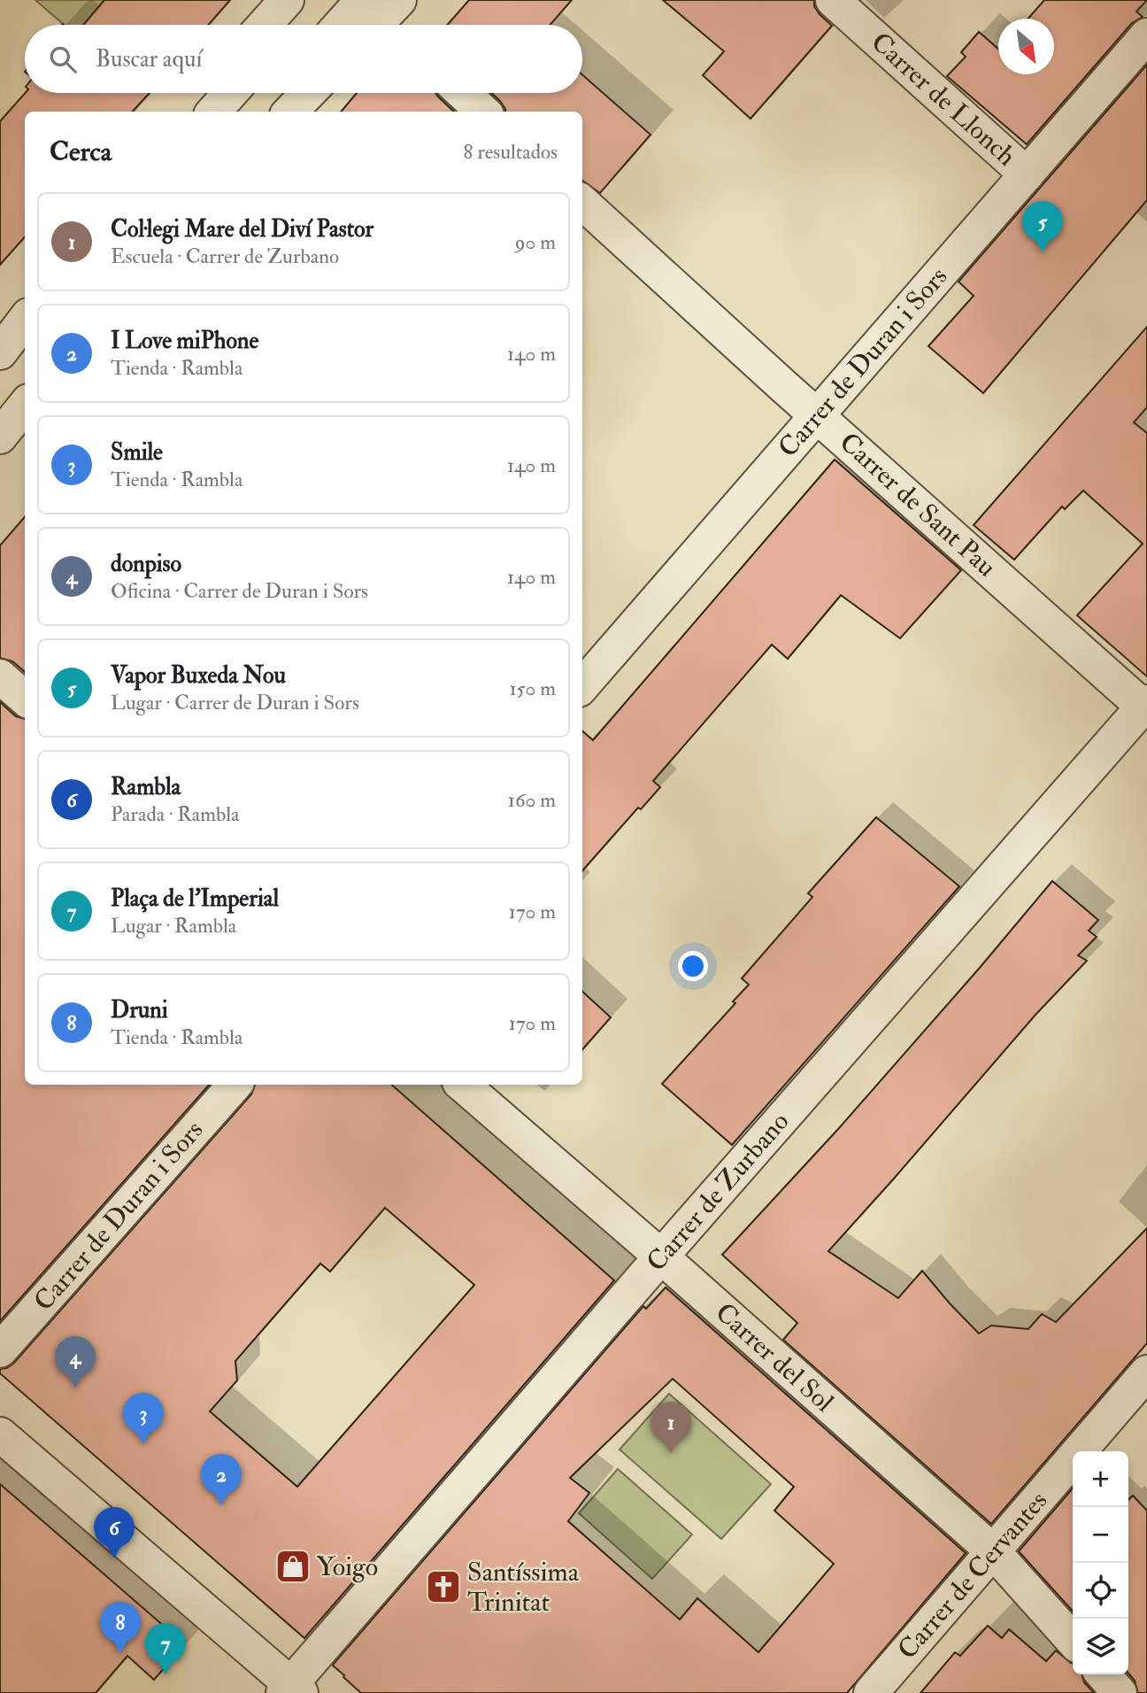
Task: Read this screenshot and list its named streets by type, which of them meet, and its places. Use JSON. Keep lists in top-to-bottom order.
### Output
{
  "streets": {
    "street": [
      "Carrer de Llonch",
      "Carrer de Duran i Sors",
      "Carrer de Sant Pau",
      "Carrer de Zurbano",
      "Carrer del Sol",
      "Carrer de Cervantes"
    ]
  },
  "crossings": [
    ["Carrer de Llonch", "Carrer de Duran i Sors"],
    ["Carrer de Duran i Sors", "Carrer de Sant Pau"],
    ["Carrer de Sant Pau", "Carrer de Zurbano"],
    ["Carrer de Zurbano", "Carrer del Sol"],
    ["Carrer del Sol", "Carrer de Cervantes"]
  ],
  "places": {
    "shop": ["Yoigo"],
    "church": ["Santíssima Trinitat"]
  },
  "north": "bottom right",
  "page": {
    "search": "Buscar aquí",
    "heading": ["Cerca", "8 resultados"],
    "list": [
      {
        "mark": "1",
        "name": "Col·legi Mare del Diví Pastor",
        "note": "Escuela · Carrer de Zurbano",
        "value": "90 m"
      },
      {
        "mark": "2",
        "name": "I Love miPhone",
        "note": "Tienda · Rambla",
        "value": "140 m"
      },
      {
        "mark": "3",
        "name": "Smile",
        "note": "Tienda · Rambla",
        "value": "140 m"
      },
      {
        "mark": "4",
        "name": "donpiso",
        "note": "Oficina · Carrer de Duran i Sors",
        "value": "140 m"
      },
      {
        "mark": "5",
        "name": "Vapor Buxeda Nou",
        "note": "Lugar · Carrer de Duran i Sors",
        "value": "150 m"
      },
      {
        "mark": "6",
        "name": "Rambla",
        "note": "Parada · Rambla",
        "value": "160 m"
      },
      {
        "mark": "7",
        "name": "Plaça de l'Imperial",
        "note": "Lugar · Rambla",
        "value": "170 m"
      },
      {
        "mark": "8",
        "name": "Druni",
        "note": "Tienda · Rambla",
        "value": "170 m"
      }
    ],
    "pins": [
      "5",
      "4",
      "3",
      "1",
      "2",
      "6",
      "8",
      "7"
    ],
    "map_buttons": ["+", "−"]
  }
}
